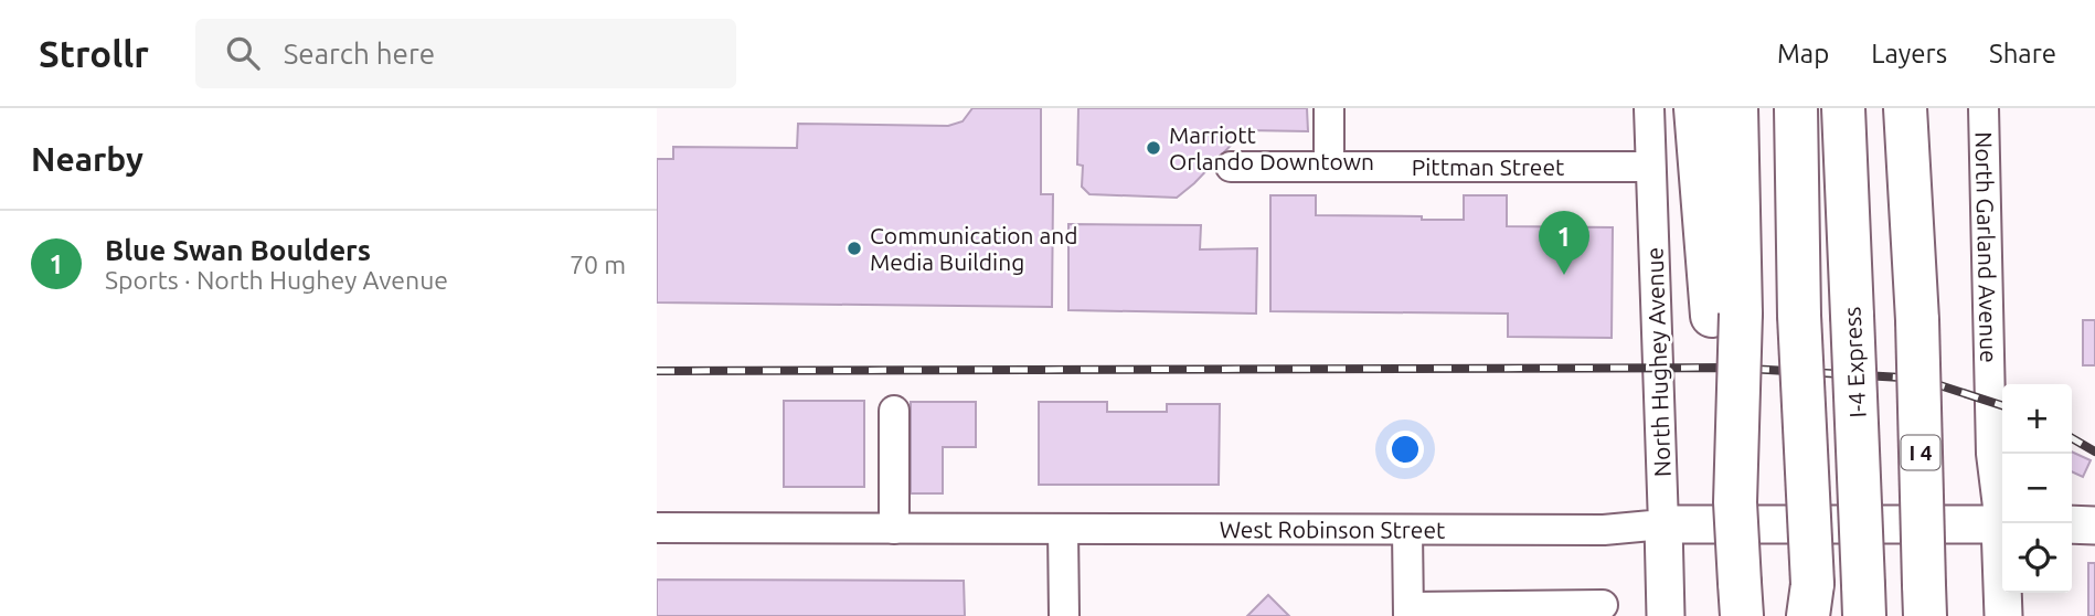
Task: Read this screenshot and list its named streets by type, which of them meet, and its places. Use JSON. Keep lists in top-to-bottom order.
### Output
{
  "streets": {
    "highway": ["I-4 Express", "I 4"],
    "main road": ["North Garland Avenue", "North Hughey Avenue", "West Robinson Street"],
    "street": ["Pittman Street"]
  },
  "crossings": [
    ["Pittman Street", "North Hughey Avenue"],
    ["North Hughey Avenue", "West Robinson Street"]
  ],
  "places": ["Marriott Orlando Downtown", "Communication and Media Building"],
  "page": {
    "header": "Strollr",
    "search": "Search here",
    "nav": ["Map", "Layers", "Share"],
    "heading": "Nearby",
    "list": [
      {
        "mark": "1",
        "name": "Blue Swan Boulders",
        "note": "Sports · North Hughey Avenue",
        "value": "70 m"
      }
    ],
    "pins": "1",
    "map_buttons": ["+", "−"]
  }
}
